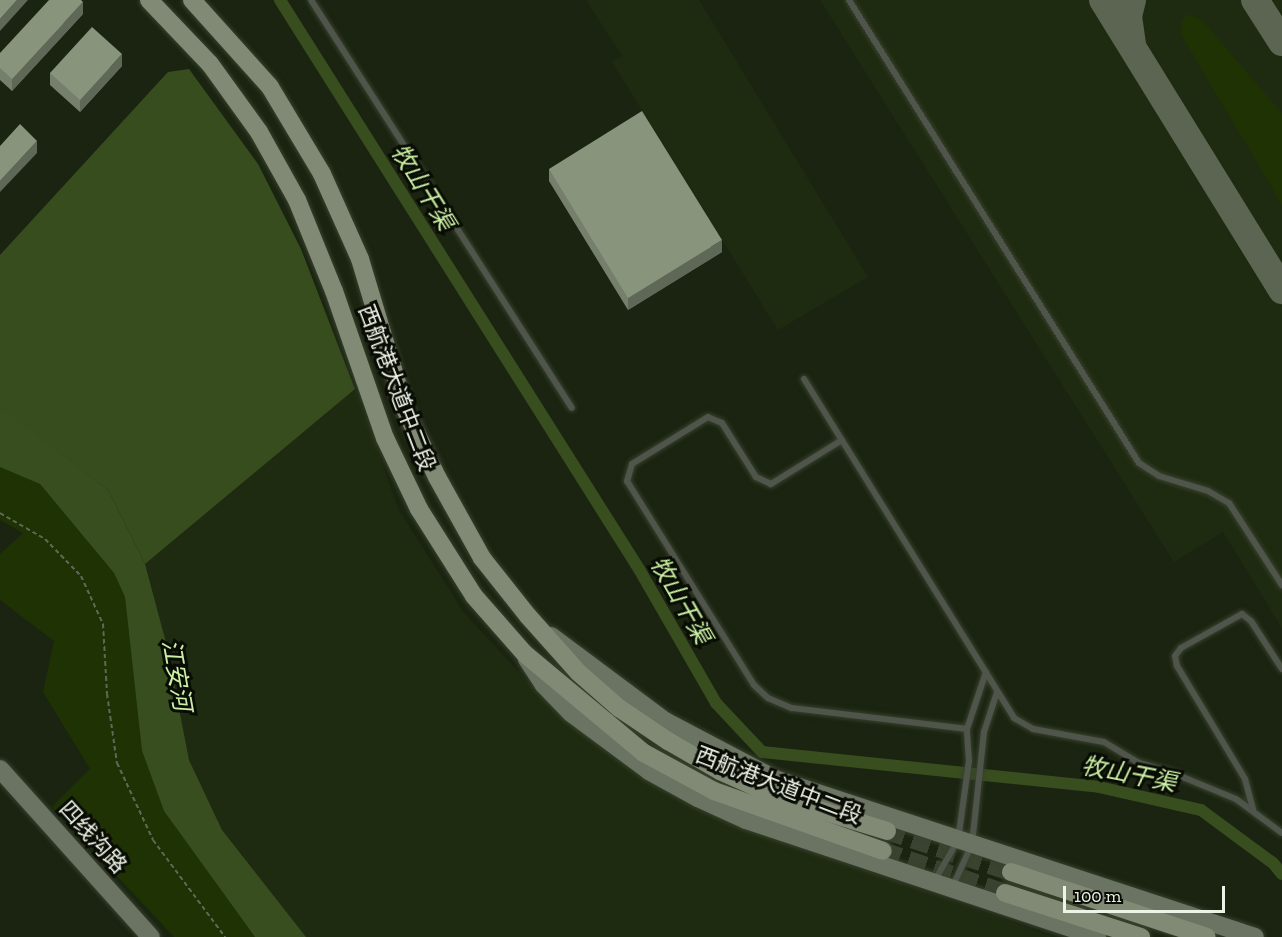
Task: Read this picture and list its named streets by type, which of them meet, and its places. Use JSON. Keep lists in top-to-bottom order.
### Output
{
  "streets": {
    "main road": ["西航港大道中二段"],
    "street": ["四线沟路"]
  },
  "water": ["牧山干渠", "江安河"],
  "scale_bar": "100 m"
}
